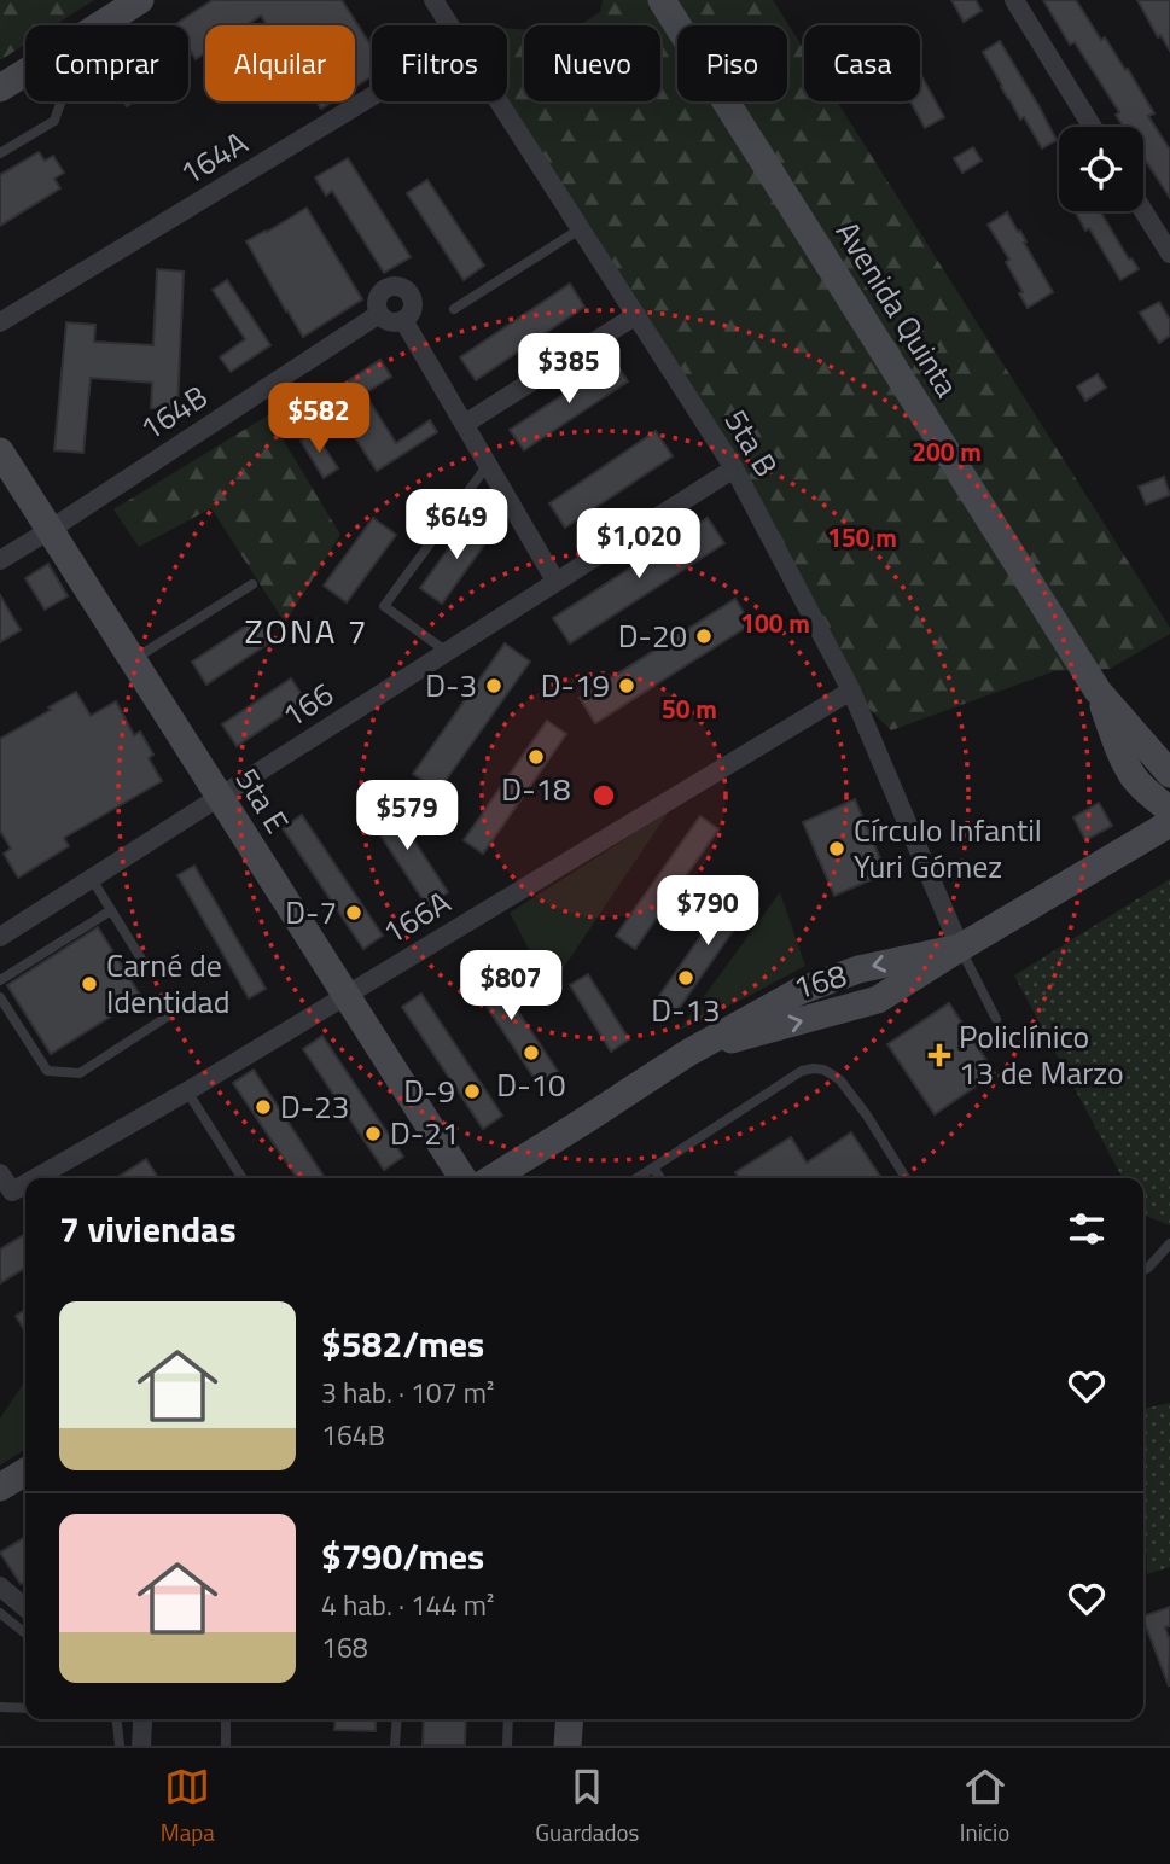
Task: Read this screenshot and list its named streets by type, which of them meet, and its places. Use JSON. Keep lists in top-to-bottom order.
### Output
{
  "streets": {
    "street": [
      "164A",
      "Avenida Quinta",
      "164B",
      "5ta B",
      "166",
      "5ta E",
      "166A",
      "168"
    ]
  },
  "crossings": [
    ["164B", "5ta E"],
    ["5ta B", "166"],
    ["5ta B", "166A"],
    ["5ta B", "168"],
    ["166", "5ta E"],
    ["5ta E", "166A"]
  ],
  "districts": ["ZONA 7"],
  "places": {
    "other": [
      "D-20",
      "D-3",
      "D-19",
      "D-18",
      "Círculo Infantil Yuri Gómez",
      "D-7",
      "D-13",
      "Carné de Identidad",
      "D-10",
      "D-9",
      "D-23",
      "D-21"
    ],
    "health": ["Policlínico 13 de Marzo"]
  },
  "page": {
    "chip": [
      "Comprar",
      "Alquilar",
      "Filtros",
      "Nuevo",
      "Piso",
      "Casa"
    ],
    "price": [
      "$385",
      "$582",
      "$649",
      "$1,020",
      "$579",
      "$790",
      "$807"
    ],
    "heading": "7 viviendas",
    "list": [
      {
        "name": "$582/mes",
        "note": "3 hab. · 107 m² · 164B"
      },
      {
        "name": "$790/mes",
        "note": "4 hab. · 144 m² · 168"
      }
    ],
    "tabs": ["Mapa", "Guardados", "Inicio"]
  },
  "rings": [
    "200 m",
    "150 m",
    "100 m",
    "50 m"
  ]
}
